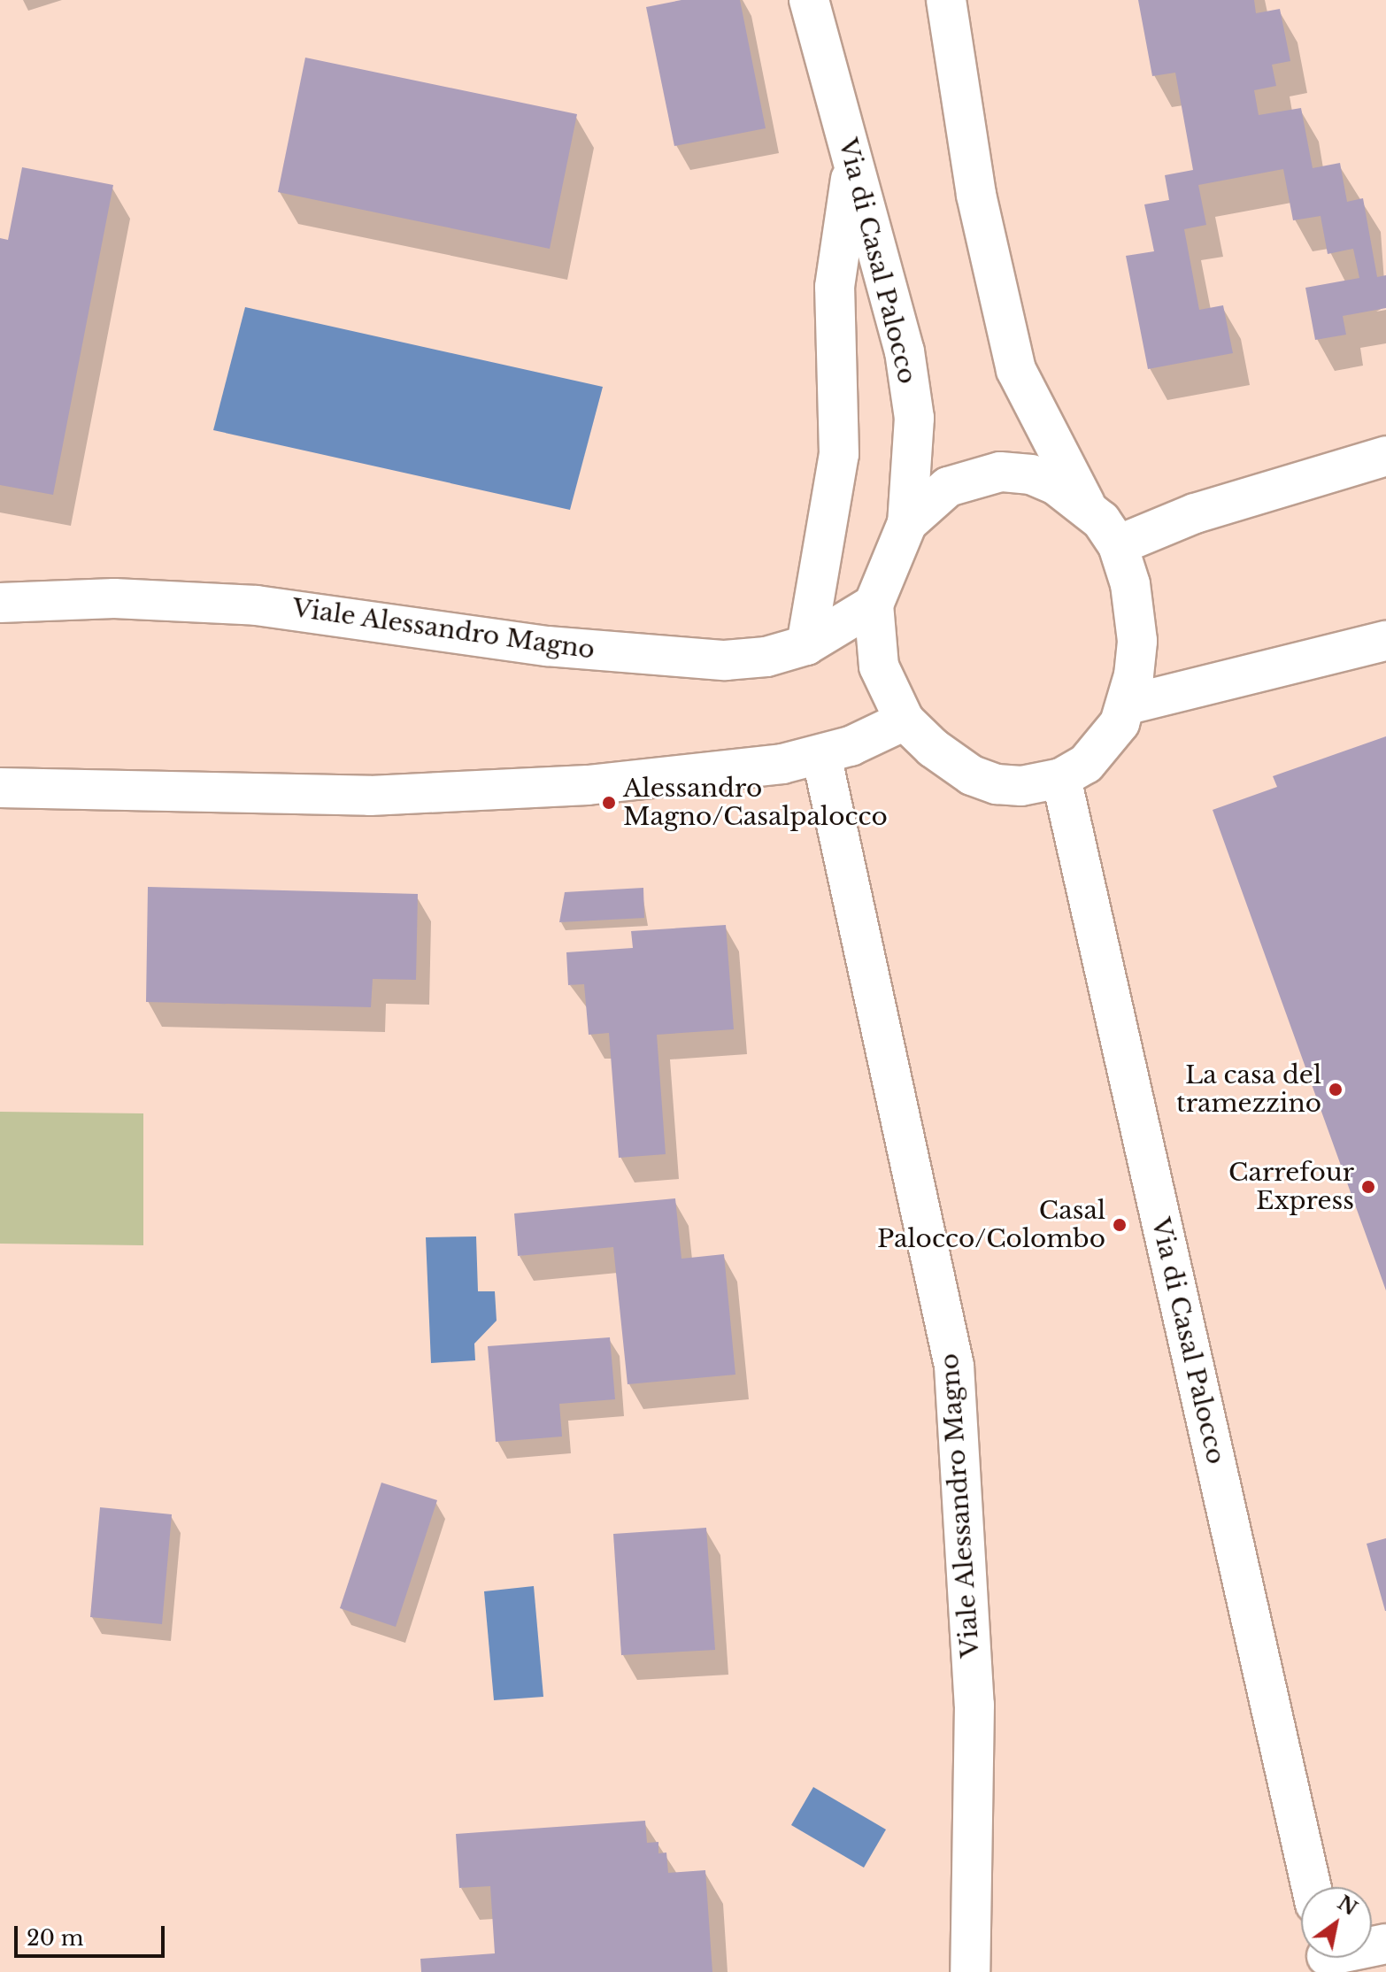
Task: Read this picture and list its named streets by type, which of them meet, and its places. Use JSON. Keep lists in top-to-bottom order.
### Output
{
  "streets": {
    "street": ["Via di Casal Palocco", "Viale Alessandro Magno"]
  },
  "crossings": [
    ["Via di Casal Palocco", "Viale Alessandro Magno"]
  ],
  "places": [
    "Alessandro Magno/Casalpalocco",
    "La casa del tramezzino",
    "Carrefour Express",
    "Casal Palocco/Colombo"
  ],
  "scale_bar": "20 m",
  "north": "top right"
}
